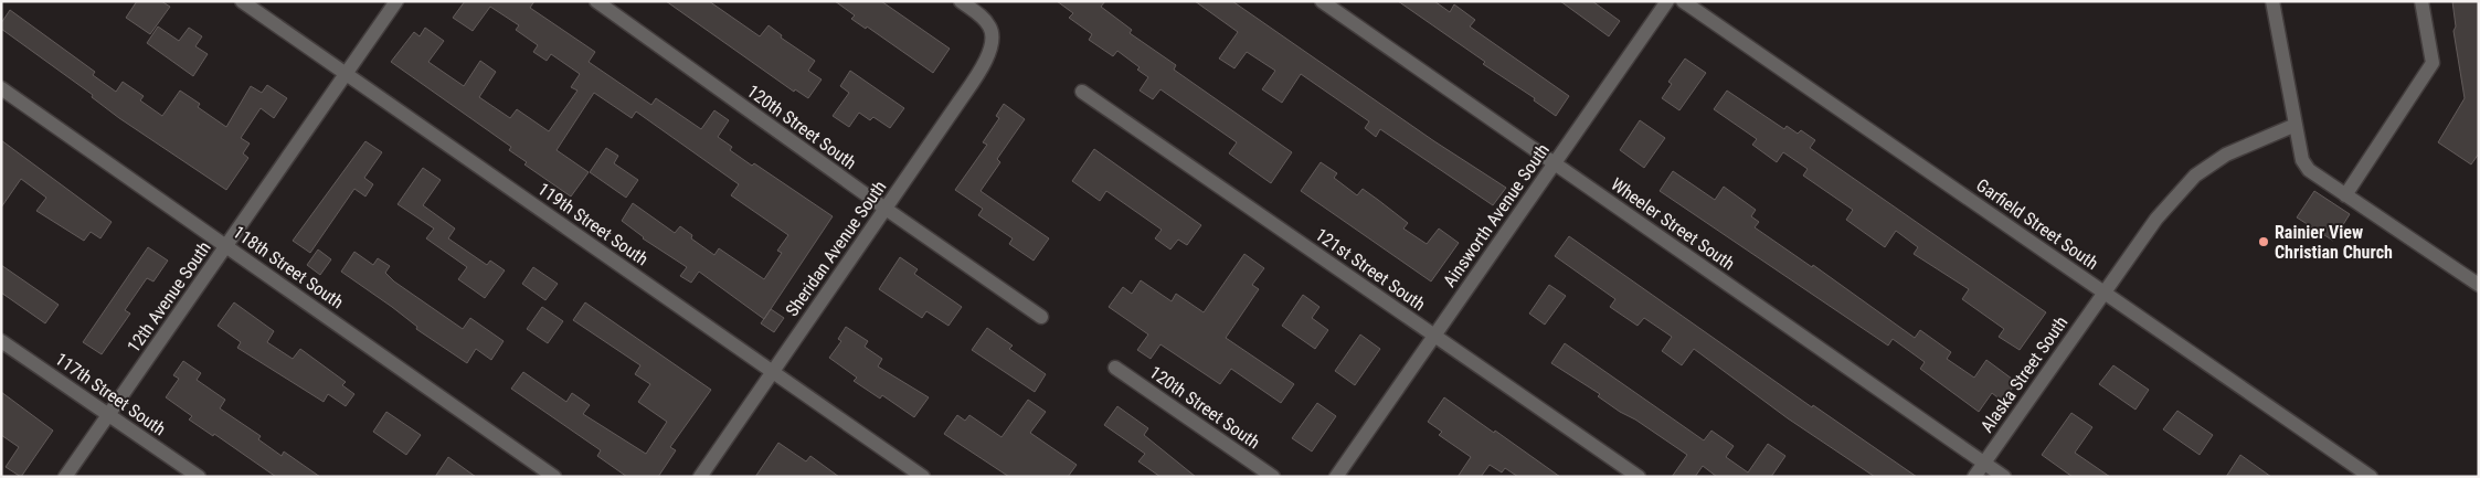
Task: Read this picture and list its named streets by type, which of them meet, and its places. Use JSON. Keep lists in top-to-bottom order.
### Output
{
  "streets": {
    "street": [
      "120th Street South",
      "Ainsworth Avenue South",
      "119th Street South",
      "Wheeler Street South",
      "Garfield Street South",
      "Sheridan Avenue South",
      "118th Street South",
      "121st Street South",
      "12th Avenue South",
      "Alaska Street South",
      "117th Street South"
    ]
  },
  "crossings": [
    ["120th Street South", "Sheridan Avenue South"],
    ["Ainsworth Avenue South", "Wheeler Street South"],
    ["Ainsworth Avenue South", "121st Street South"],
    ["119th Street South", "Sheridan Avenue South"],
    ["119th Street South", "12th Avenue South"],
    ["Wheeler Street South", "Alaska Street South"],
    ["Garfield Street South", "Alaska Street South"],
    ["118th Street South", "12th Avenue South"],
    ["12th Avenue South", "117th Street South"]
  ],
  "places": ["Rainier View Christian Church"]
}
